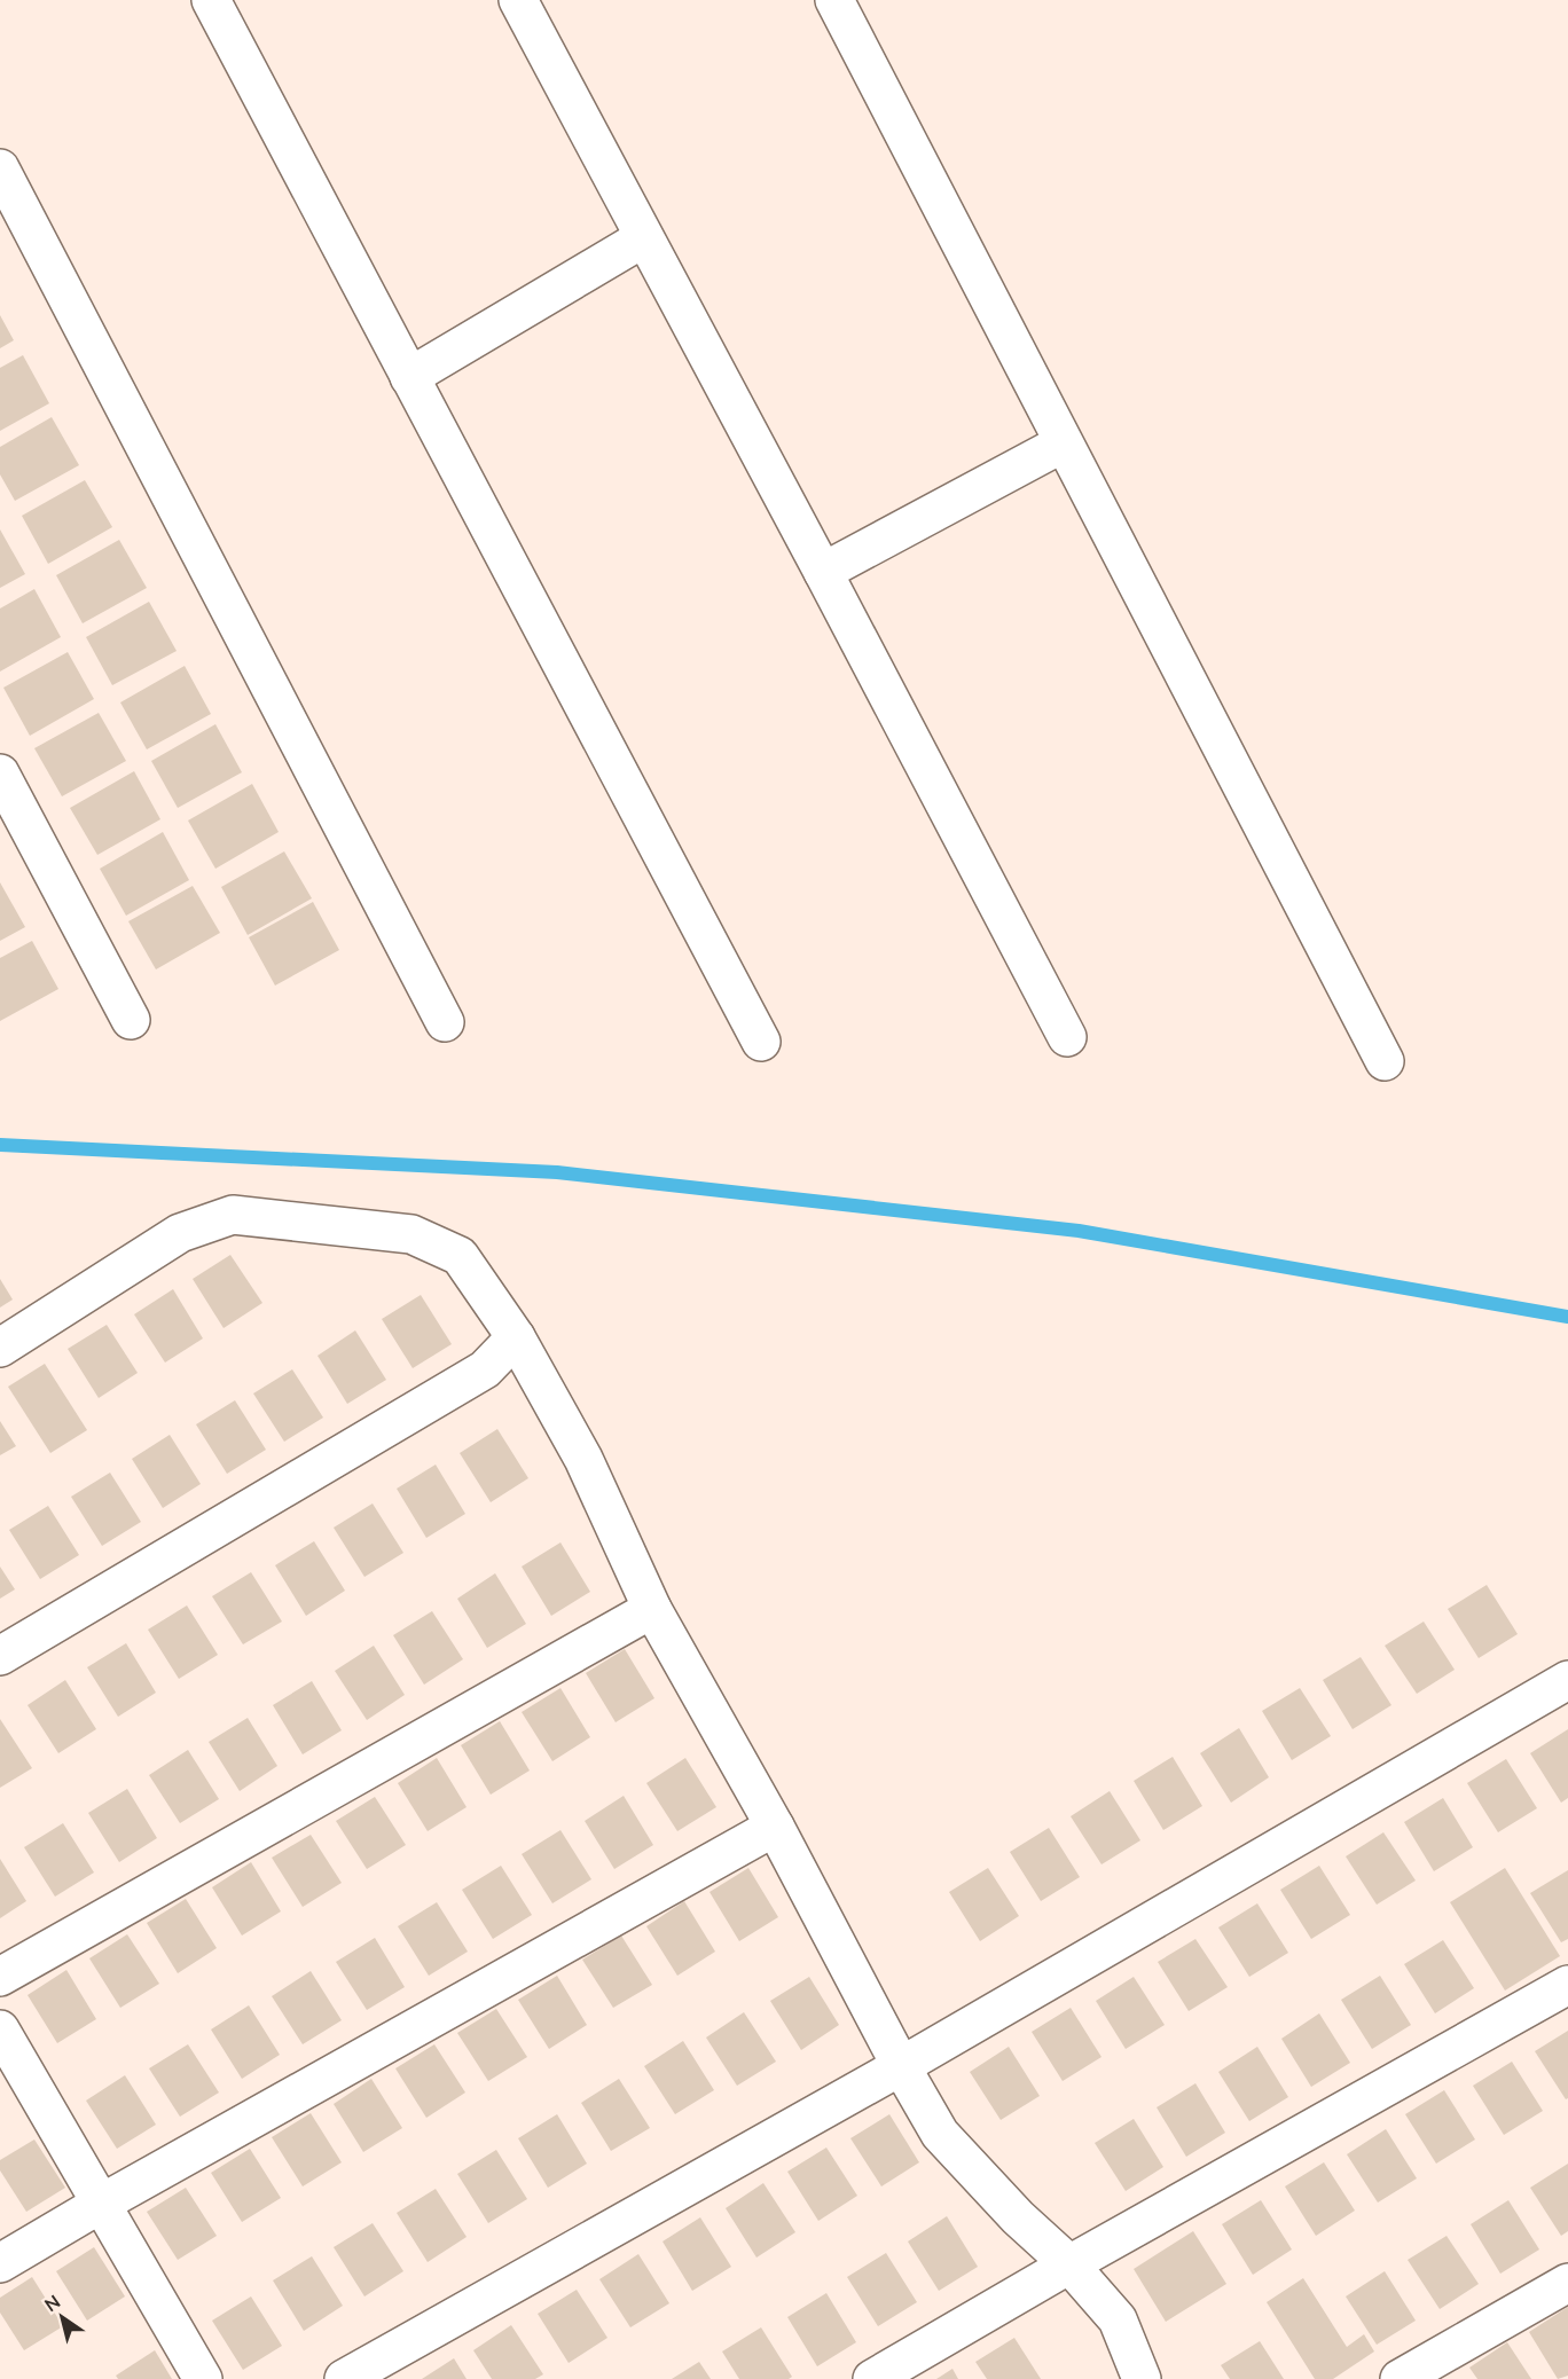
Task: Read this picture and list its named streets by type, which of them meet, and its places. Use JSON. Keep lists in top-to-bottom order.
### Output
{
  "north": "top left"
}
